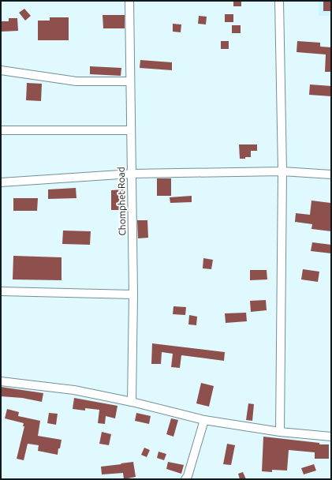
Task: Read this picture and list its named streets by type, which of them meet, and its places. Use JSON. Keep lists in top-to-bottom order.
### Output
{
  "streets": {
    "street": ["Chomphet Road"]
  }
}
